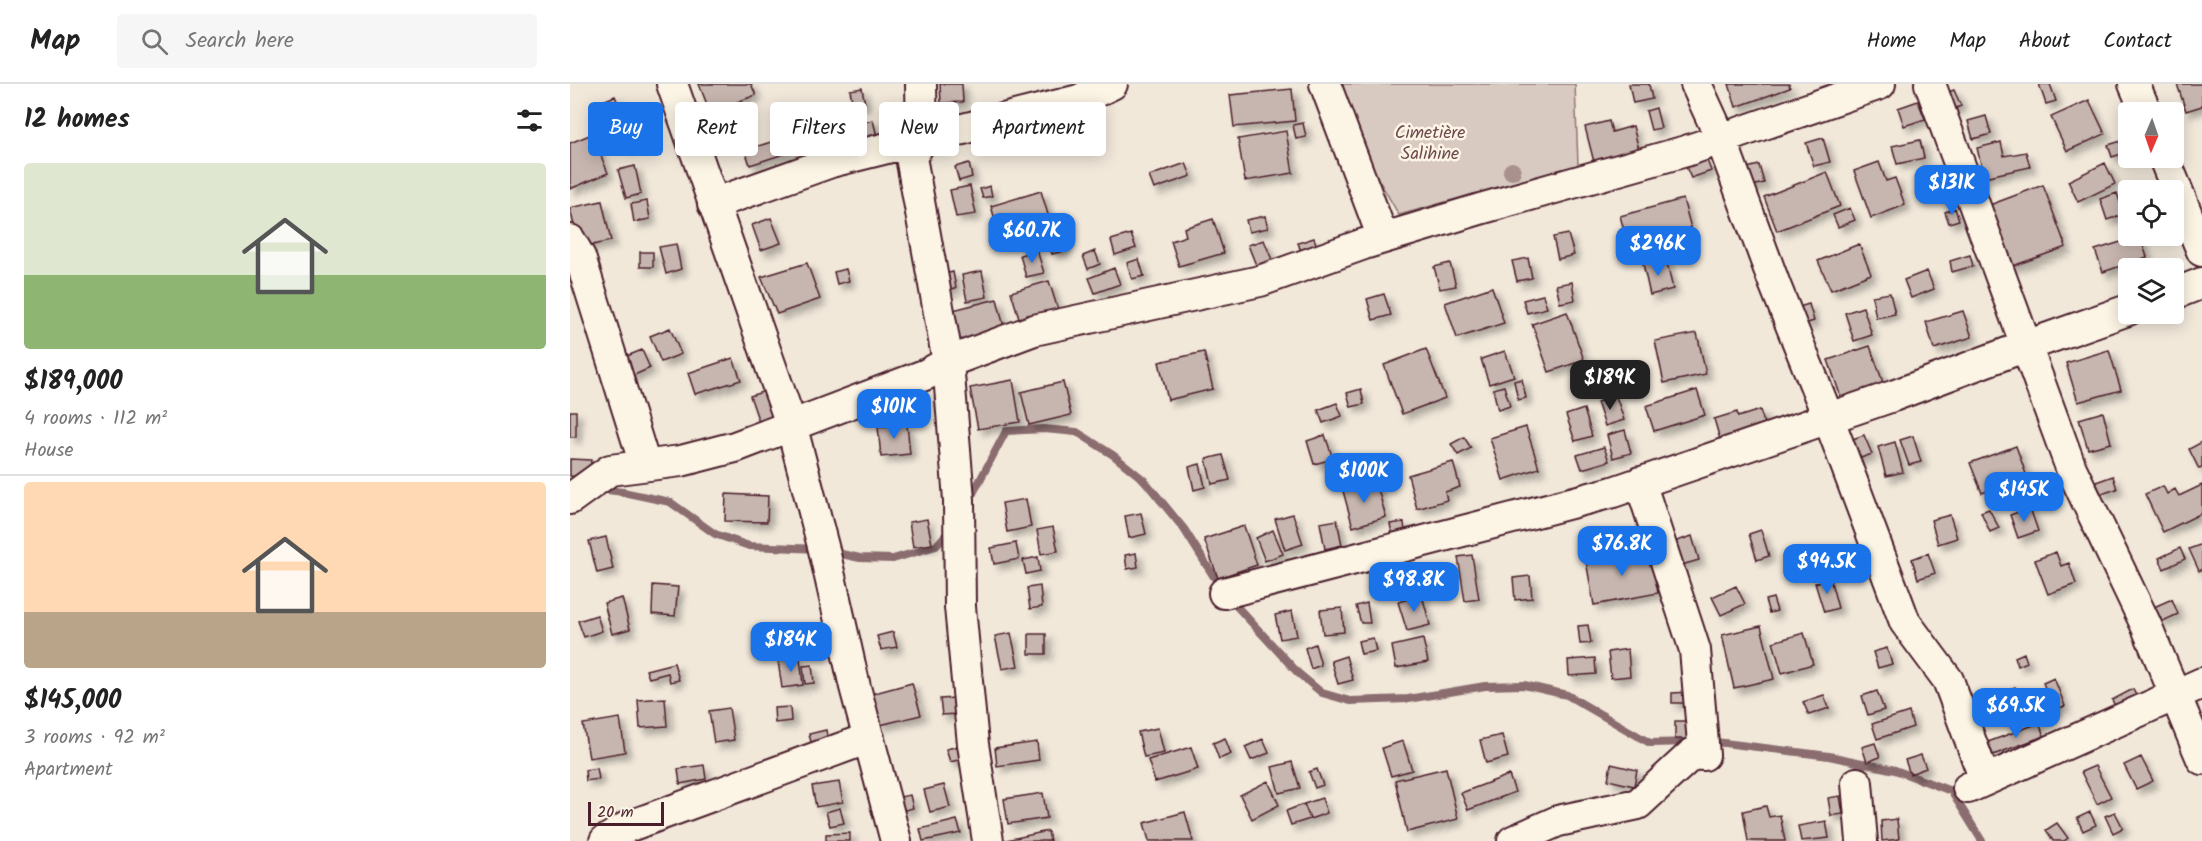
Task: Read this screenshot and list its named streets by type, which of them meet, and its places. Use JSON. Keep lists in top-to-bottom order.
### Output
{
  "parks": ["Cimetière Salihine"],
  "scale_bar": "20 m",
  "north": "bottom",
  "page": {
    "header": "Map",
    "search": "Search here",
    "nav": [
      "Home",
      "Map",
      "About",
      "Contact"
    ],
    "heading": "12 homes",
    "chip": [
      "Buy",
      "Rent",
      "Filters",
      "New",
      "Apartment"
    ],
    "list": [
      {
        "name": "$189,000",
        "note": "4 rooms · 112 m² · House"
      },
      {
        "name": "$145,000",
        "note": "3 rooms · 92 m² · Apartment"
      }
    ],
    "price": [
      "$131K",
      "$60.7K",
      "$296K",
      "$189K",
      "$101K",
      "$100K",
      "$145K",
      "$76.8K",
      "$94.5K",
      "$98.8K",
      "$184K",
      "$69.5K"
    ],
    "scale": "20 m"
  }
}
